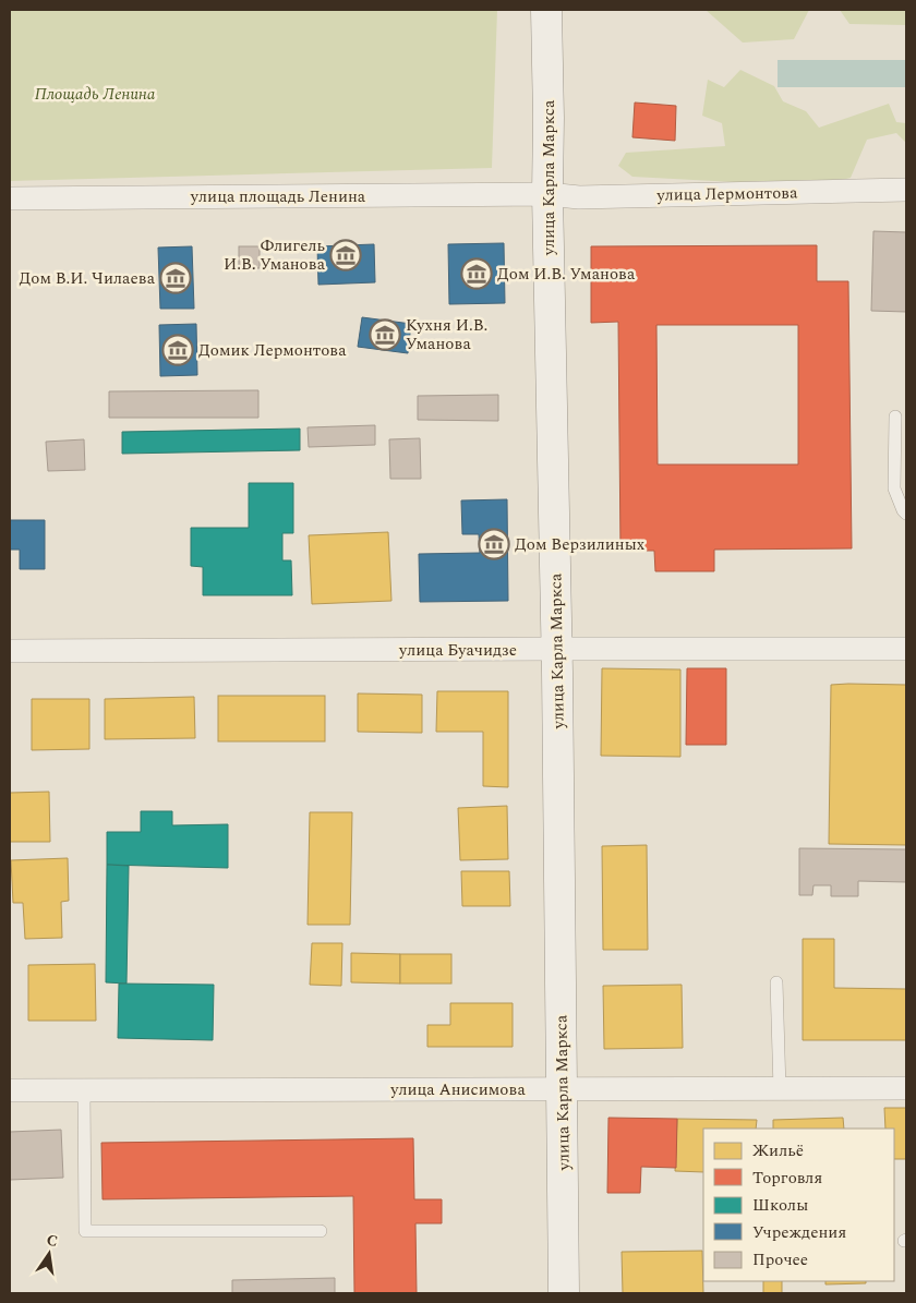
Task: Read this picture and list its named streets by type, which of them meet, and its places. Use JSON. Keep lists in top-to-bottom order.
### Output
{
  "streets": {
    "street": [
      "улица Карла Маркса",
      "улица Лермонтова",
      "улица площадь Ленина",
      "улица Буачидзе",
      "улица Анисимова"
    ]
  },
  "crossings": [
    ["улица Карла Маркса", "улица Лермонтова"],
    ["улица Карла Маркса", "улица площадь Ленина"],
    ["улица Карла Маркса", "улица Буачидзе"],
    ["улица Карла Маркса", "улица Анисимова"],
    ["улица Лермонтова", "улица площадь Ленина"]
  ],
  "parks": ["Площадь Ленина"],
  "places": {
    "museum": [
      "Флигель И.В. Уманова",
      "Дом И.В. Уманова",
      "Дом В.И. Чилаева",
      "Кухня И.В. Уманова",
      "Домик Лермонтова",
      "Дом Верзилиных"
    ]
  },
  "legend": [
    "Жильё",
    "Торговля",
    "Школы",
    "Учреждения",
    "Прочее"
  ],
  "north": "top"
}
